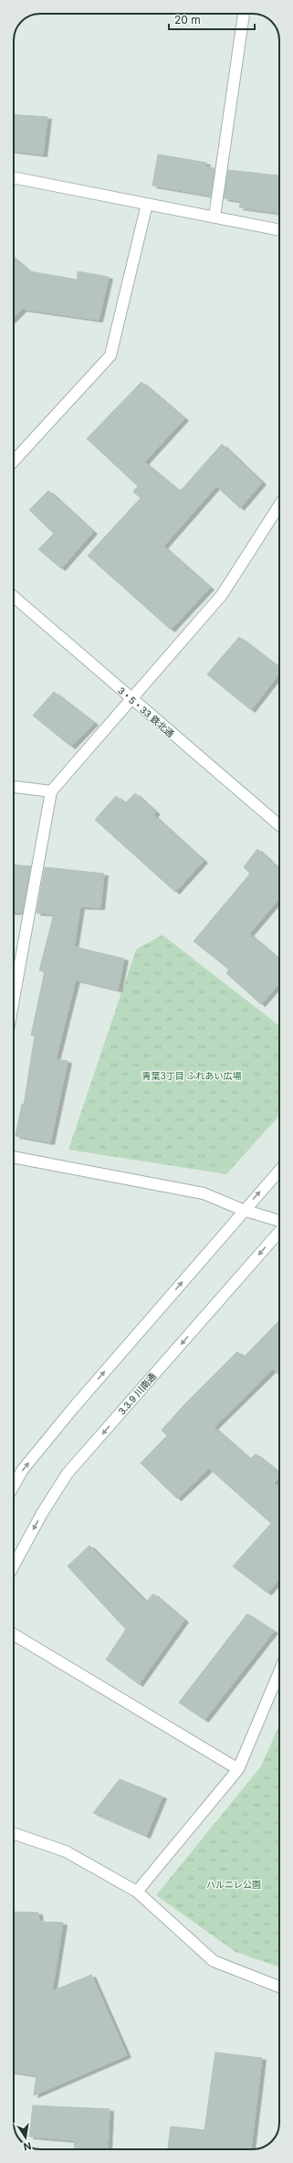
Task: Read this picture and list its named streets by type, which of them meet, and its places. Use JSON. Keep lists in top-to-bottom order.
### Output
{
  "streets": {
    "street": ["3・5・33 鉄北通", "3.3.9 川南通"]
  },
  "parks": ["青葉3丁目 ふれあい広場", "ハルニレ公園"],
  "scale_bar": "20 m",
  "north": "bottom"
}
